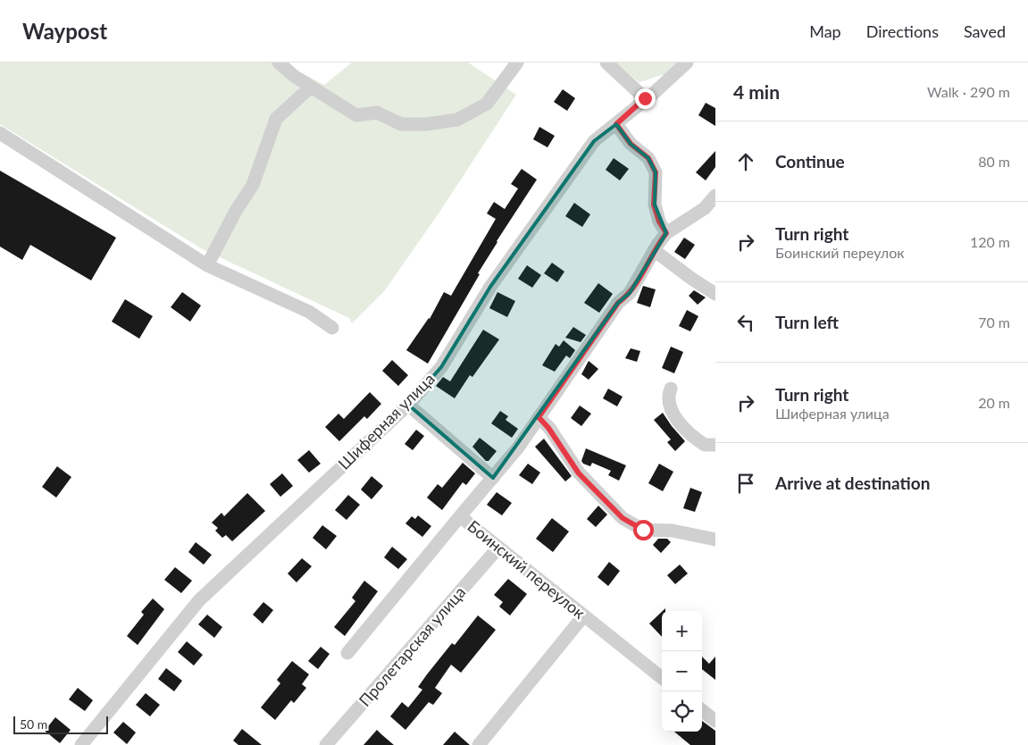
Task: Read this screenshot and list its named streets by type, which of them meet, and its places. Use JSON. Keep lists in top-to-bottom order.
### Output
{
  "streets": {
    "street": ["Шиферная улица", "Боинский переулок", "Пролетарская улица"]
  },
  "crossings": [
    ["Боинский переулок", "Пролетарская улица"]
  ],
  "scale_bar": "50 m",
  "page": {
    "header": "Waypost",
    "nav": ["Map", "Directions", "Saved"],
    "heading": ["4 min", "Walk · 290 m"],
    "list": [
      ["Continue", "80 m"],
      ["Turn right", "Боинский переулок", "120 m"],
      ["Turn left", "70 m"],
      ["Turn right", "Шиферная улица", "20 m"],
      "Arrive at destination"
    ],
    "map_buttons": ["+", "−"],
    "scale": "50 m"
  }
}
